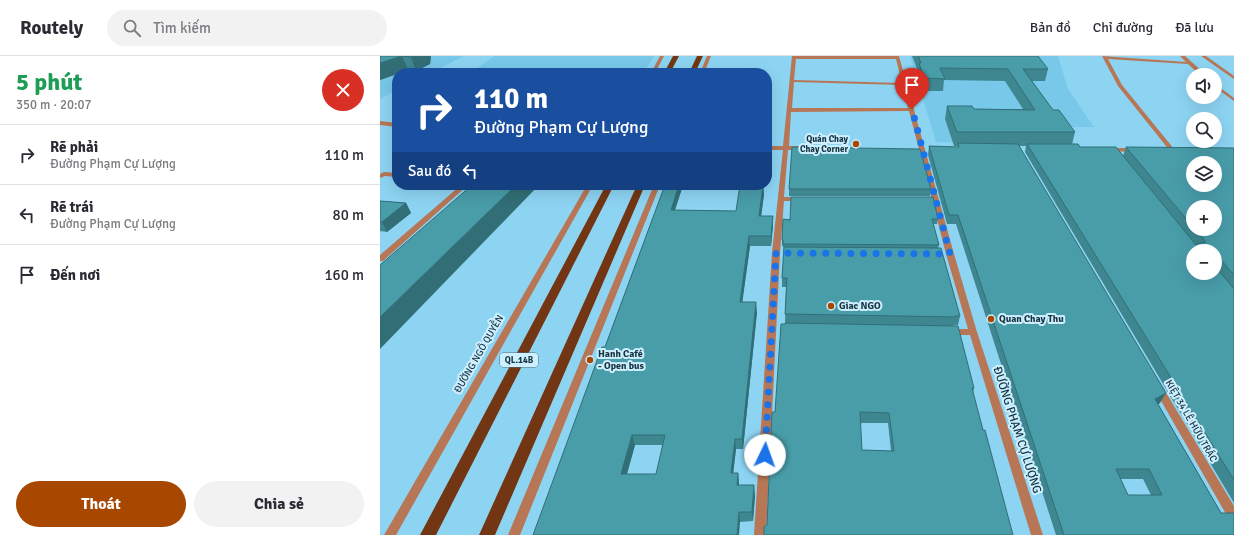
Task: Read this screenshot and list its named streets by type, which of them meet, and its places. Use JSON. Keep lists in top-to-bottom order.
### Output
{
  "streets": {
    "highway": ["QL.14B"],
    "street": ["ĐƯỜNG NGÔ QUYỀN", "KIỆT 34 LÊ HỮU TRÁC", "ĐƯỜNG PHẠM CỰ LƯỢNG"]
  },
  "places": [
    "Quán Chay Chay Corner",
    "Giac NGO",
    "Quan Chay Thu",
    "Hanh Café - Open bus"
  ],
  "page": {
    "header": "Routely",
    "search": "Tìm kiếm",
    "nav": ["Bản đồ", "Chỉ đường", "Đã lưu"],
    "heading": ["5 phút", "350 m · 20:07"],
    "map_buttons": ["+", "−"],
    "turn": ["110 m", "Đường Phạm Cự Lượng"],
    "list": [
      {
        "name": "Rẽ phải",
        "note": "Đường Phạm Cự Lượng",
        "value": "110 m"
      },
      {
        "name": "Rẽ trái",
        "note": "Đường Phạm Cự Lượng",
        "value": "80 m"
      },
      {
        "name": "Đến nơi",
        "value": "160 m"
      }
    ],
    "then": "Sau đó",
    "buttons": ["Thoát", "Chia sẻ"]
  }
}
